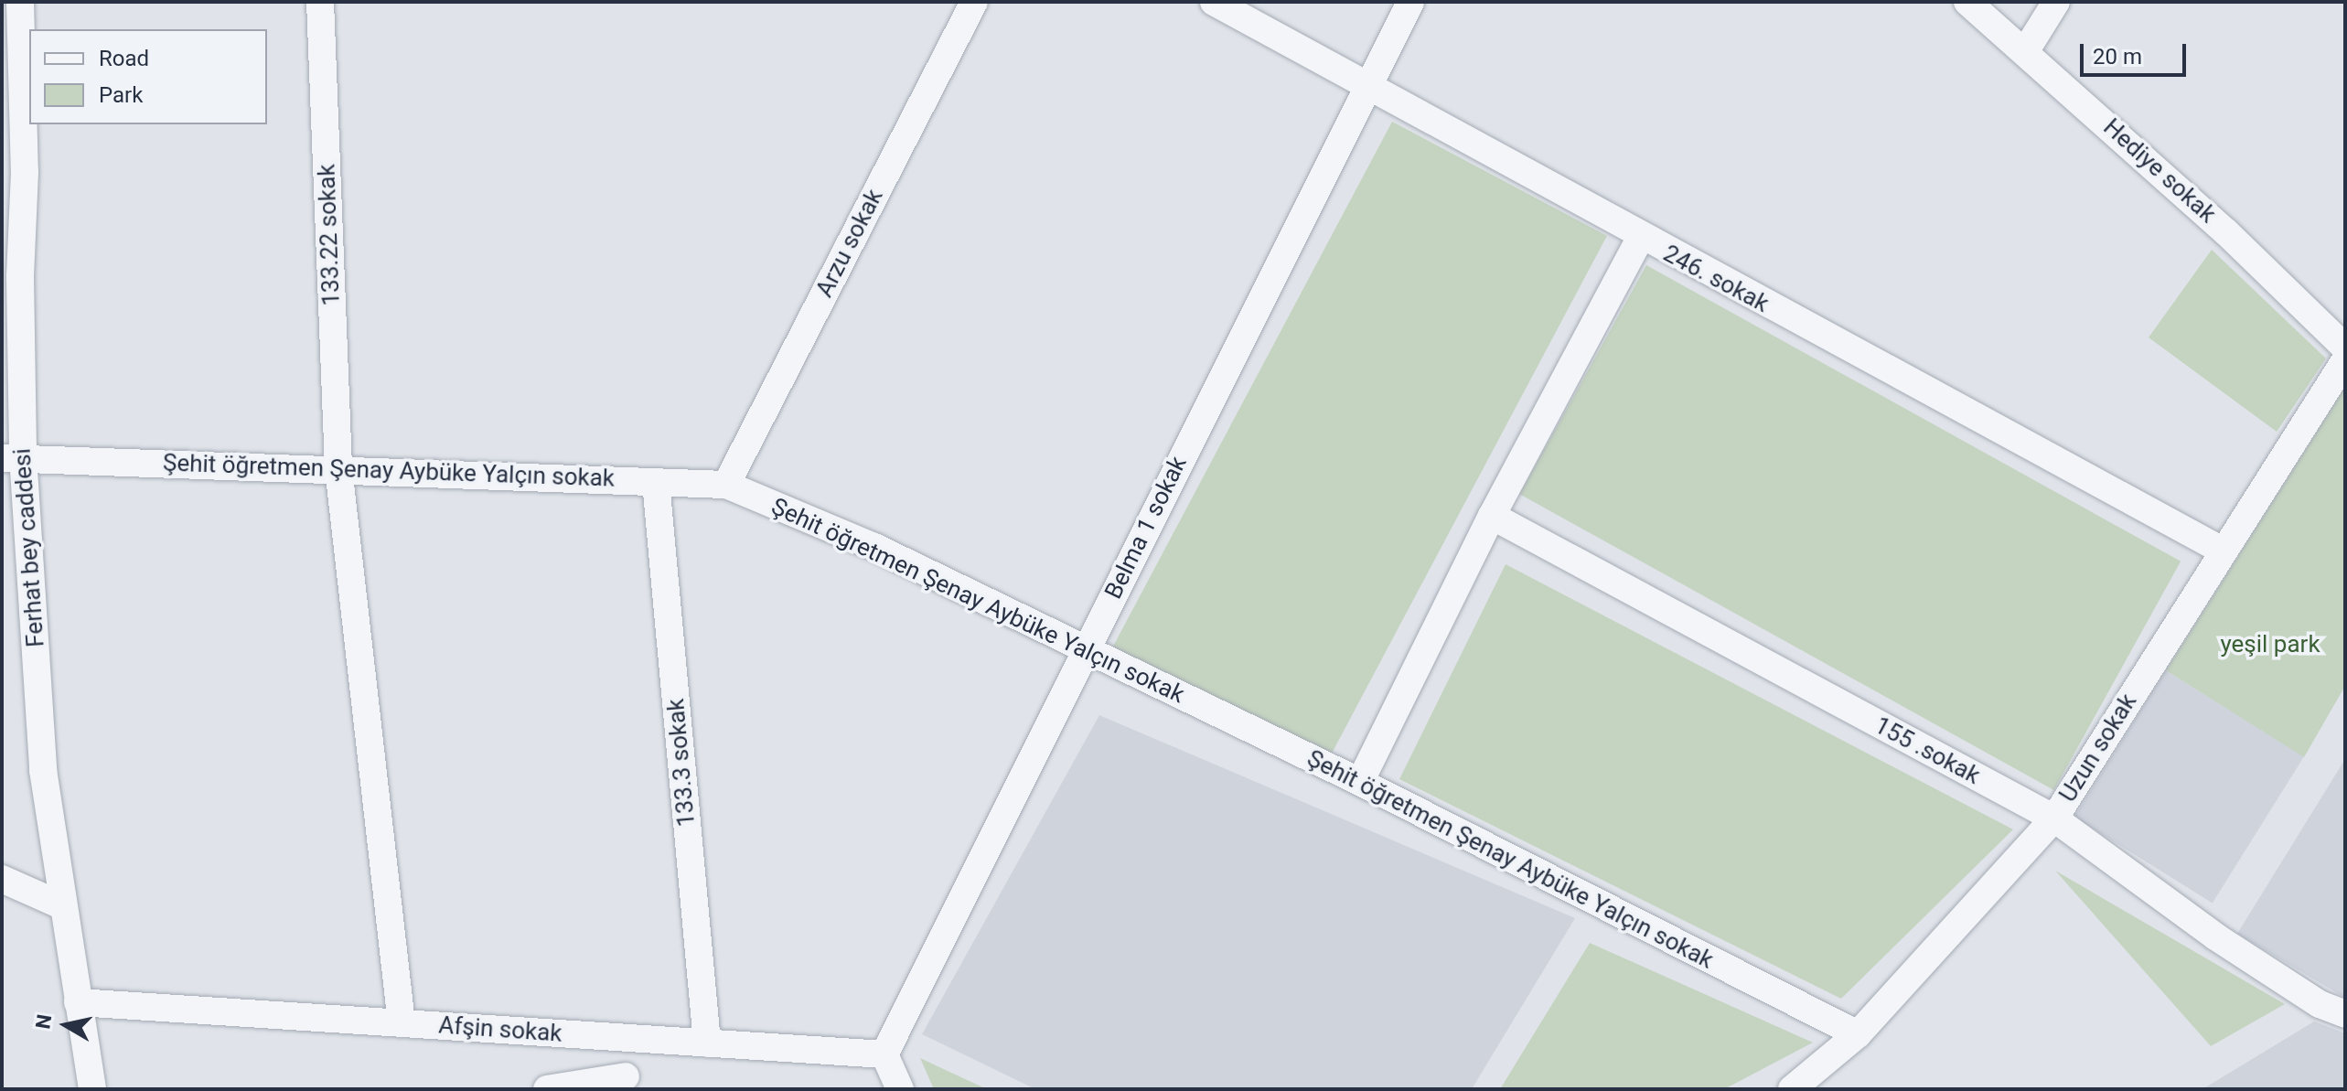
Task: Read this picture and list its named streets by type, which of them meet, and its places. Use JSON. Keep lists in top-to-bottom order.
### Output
{
  "streets": {
    "street": [
      "Hediye sokak",
      "133.22 sokak",
      "Arzu sokak",
      "246. sokak",
      "Şehit öğretmen Şenay Aybüke Yalçın sokak",
      "Belma 1 sokak",
      "Ferhat bey caddesi",
      "Uzun sokak",
      "155 .sokak",
      "133.3 sokak",
      "Afşin sokak"
    ]
  },
  "crossings": [
    ["133.22 sokak", "Şehit öğretmen Şenay Aybüke Yalçın sokak"],
    ["133.22 sokak", "Afşin sokak"],
    ["Arzu sokak", "Şehit öğretmen Şenay Aybüke Yalçın sokak"],
    ["246. sokak", "Belma 1 sokak"],
    ["246. sokak", "Uzun sokak"],
    ["Şehit öğretmen Şenay Aybüke Yalçın sokak", "Belma 1 sokak"],
    ["Şehit öğretmen Şenay Aybüke Yalçın sokak", "Ferhat bey caddesi"],
    ["Şehit öğretmen Şenay Aybüke Yalçın sokak", "Uzun sokak"],
    ["Şehit öğretmen Şenay Aybüke Yalçın sokak", "133.3 sokak"],
    ["Belma 1 sokak", "Afşin sokak"],
    ["Ferhat bey caddesi", "Afşin sokak"],
    ["Uzun sokak", "155 .sokak"],
    ["133.3 sokak", "Afşin sokak"]
  ],
  "parks": ["yeşil park"],
  "legend": ["Road", "Park"],
  "scale_bar": "20 m",
  "north": "left"
}
